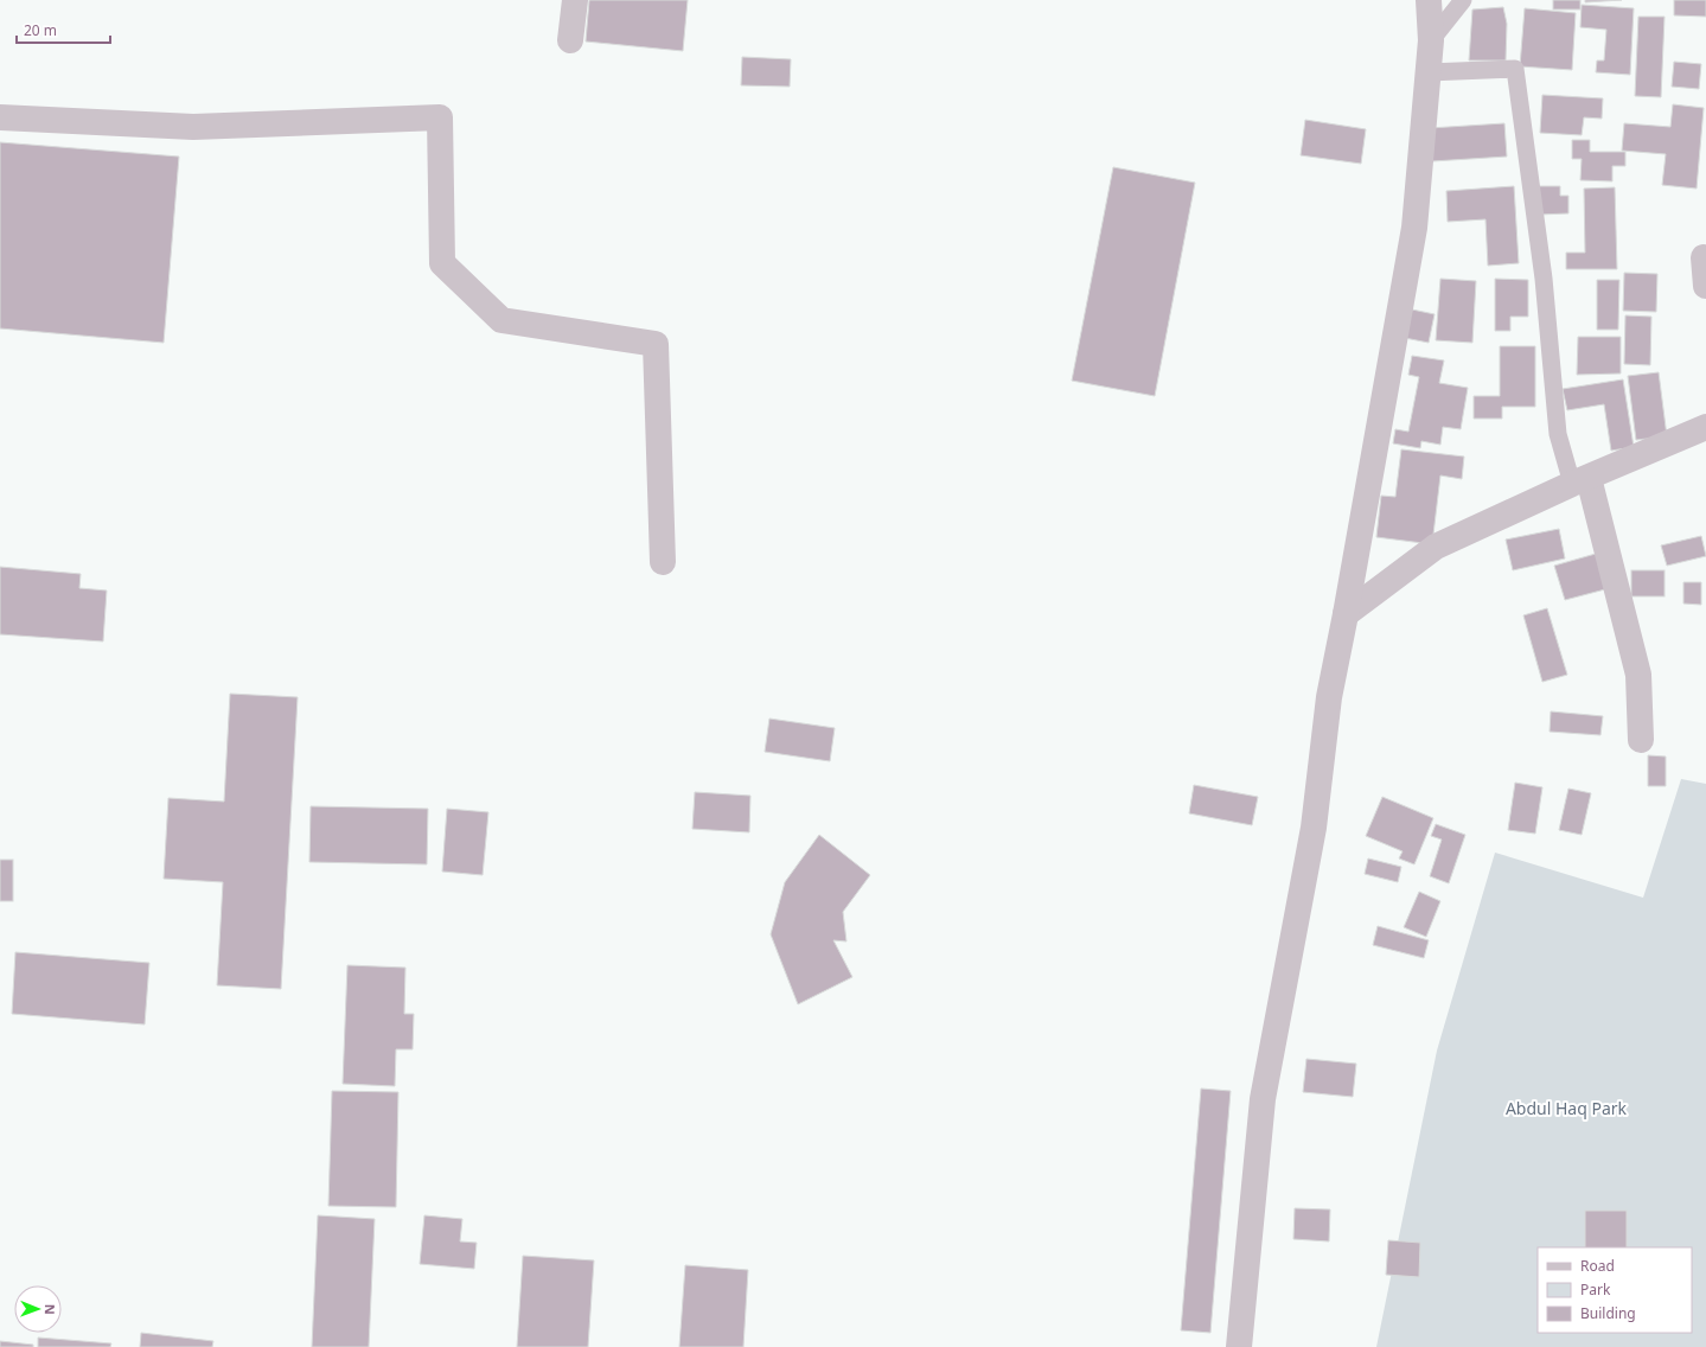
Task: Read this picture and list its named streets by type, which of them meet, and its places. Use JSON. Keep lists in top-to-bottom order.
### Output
{
  "parks": ["Abdul Haq Park"],
  "legend": ["Road", "Park", "Building"],
  "scale_bar": "20 m",
  "north": "right"
}
